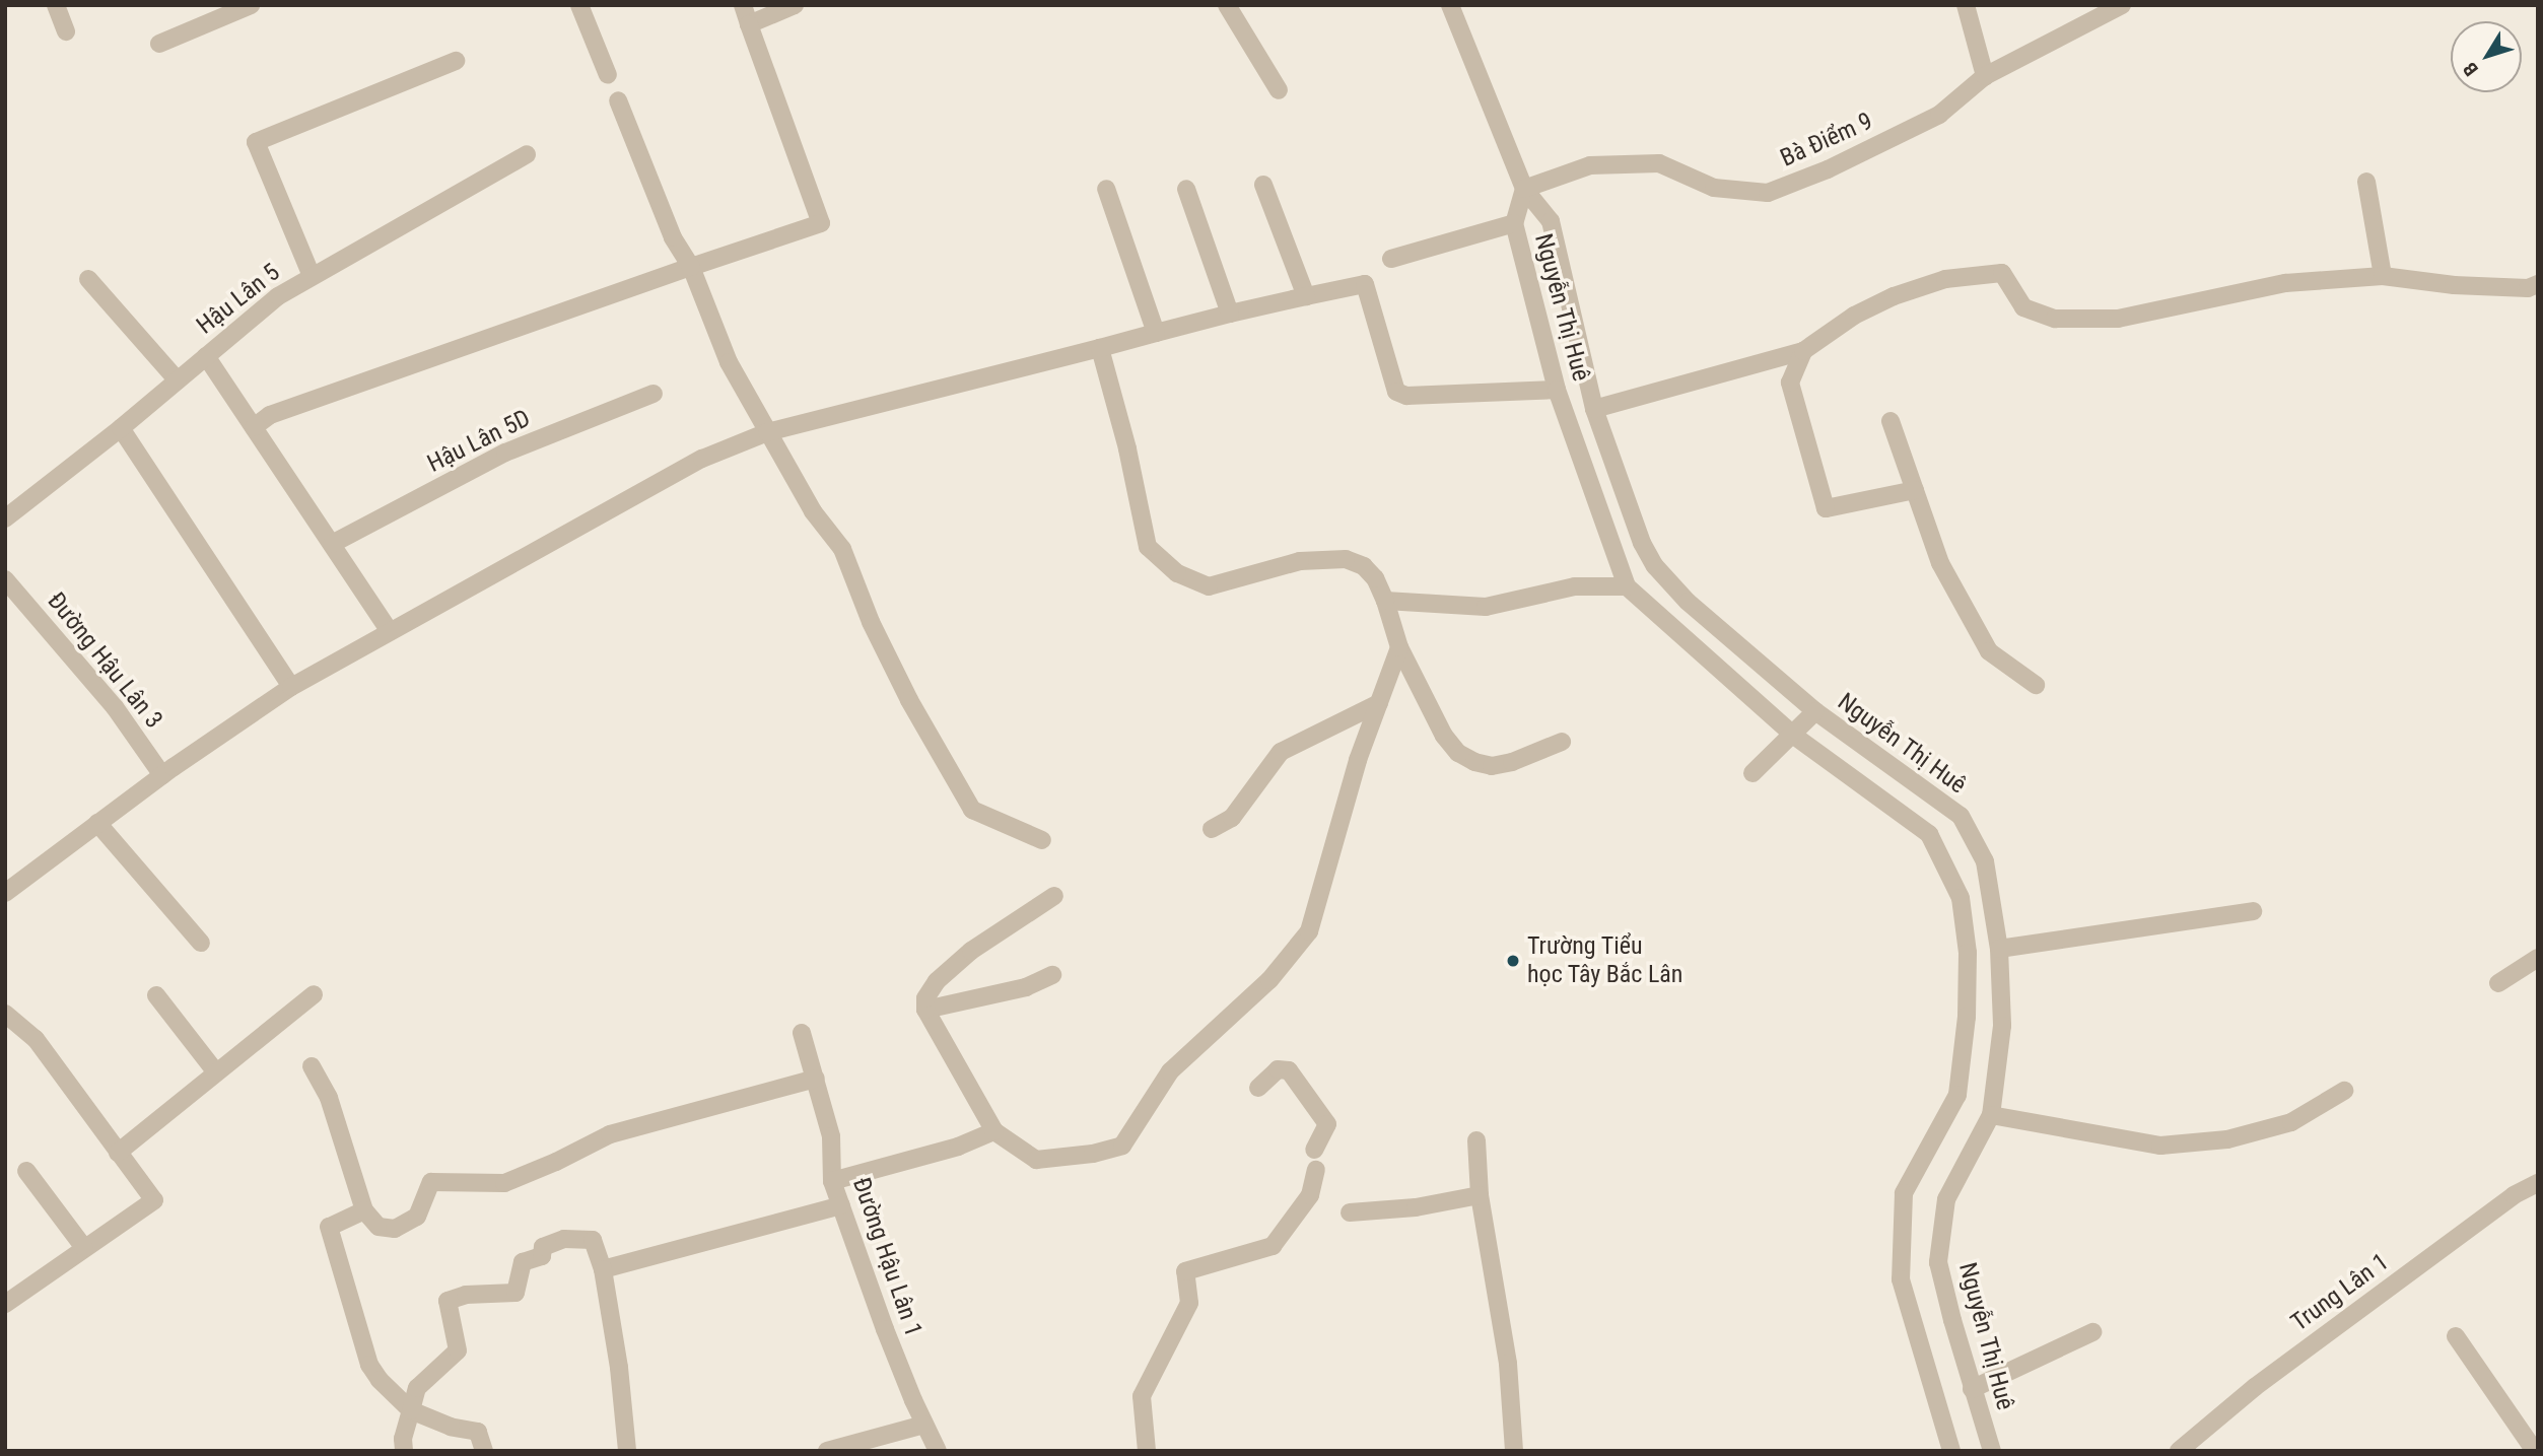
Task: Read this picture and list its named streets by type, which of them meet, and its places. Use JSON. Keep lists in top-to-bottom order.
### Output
{
  "streets": {
    "street": [
      "Bà Điểm 9",
      "Hậu Lân 5",
      "Nguyễn Thị Huê",
      "Hậu Lân 5D",
      "Đường Hậu Lân 3",
      "Đường Hậu Lân 1",
      "Trung Lân 1"
    ]
  },
  "crossings": [
    ["Bà Điểm 9", "Nguyễn Thị Huê"]
  ],
  "places": ["Trường Tiểu học Tây Bắc Lân"],
  "north": "bottom left"
}
